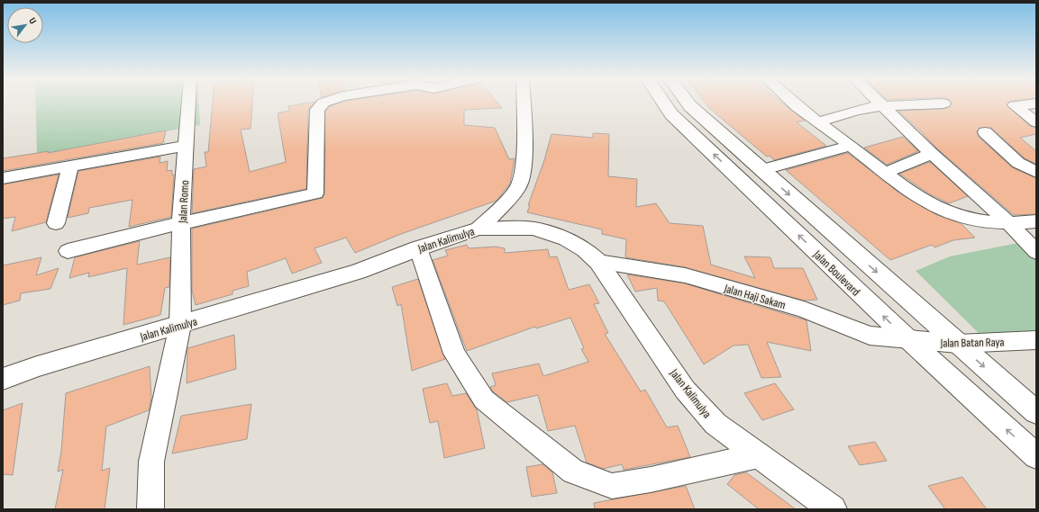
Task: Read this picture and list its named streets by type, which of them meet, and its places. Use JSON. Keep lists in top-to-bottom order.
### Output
{
  "streets": {
    "main road": ["Jalan Kalimulya", "Jalan Boulevard"],
    "street": ["Jalan Romo", "Jalan Haji Sakam", "Jalan Batan Raya"]
  },
  "crossings": [
    ["Jalan Romo", "Jalan Kalimulya"],
    ["Jalan Kalimulya", "Jalan Haji Sakam"],
    ["Jalan Boulevard", "Jalan Haji Sakam"],
    ["Jalan Boulevard", "Jalan Batan Raya"],
    ["Jalan Haji Sakam", "Jalan Batan Raya"]
  ],
  "north": "top right"
}
